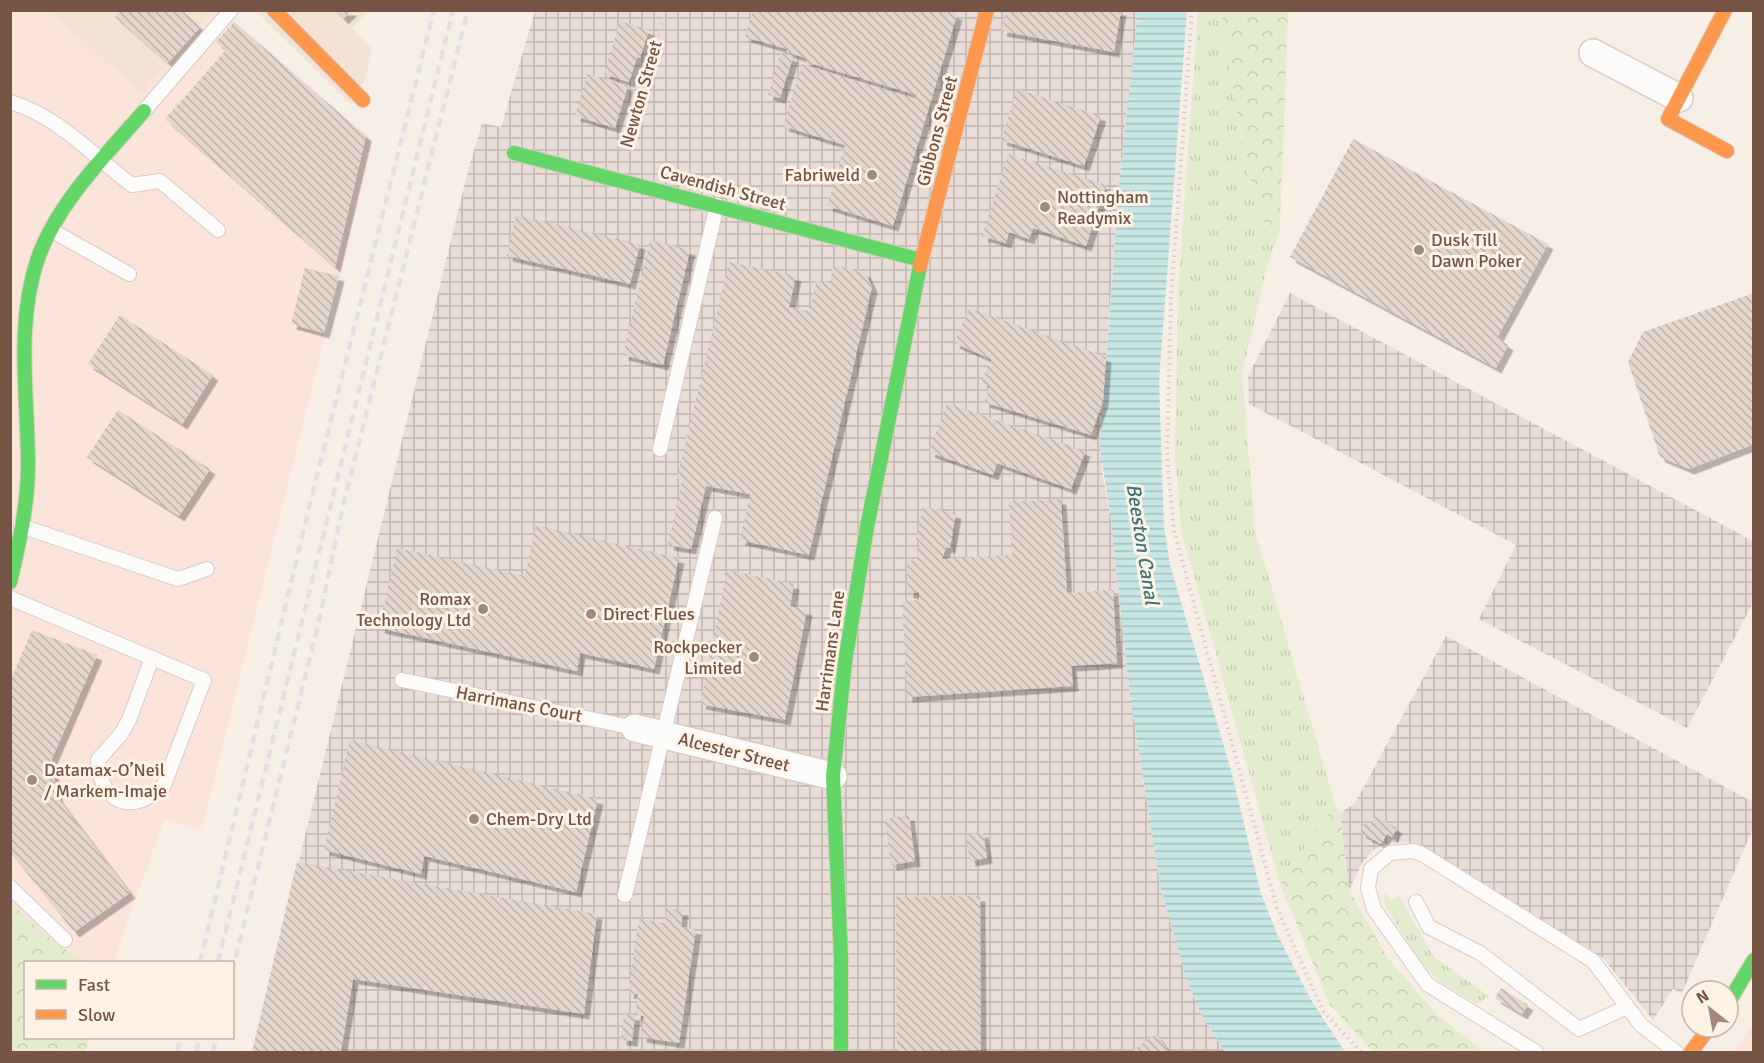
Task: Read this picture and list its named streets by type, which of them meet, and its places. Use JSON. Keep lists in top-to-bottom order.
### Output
{
  "streets": {
    "street": [
      "Gibbons Street",
      "Cavendish Street",
      "Harrimans Lane",
      "Alcester Street"
    ],
    "lane": ["Harrimans Court"],
    "path": ["Newton Street"]
  },
  "crossings": [
    ["Newton Street", "Cavendish Street"],
    ["Gibbons Street", "Cavendish Street"],
    ["Gibbons Street", "Harrimans Lane"],
    ["Cavendish Street", "Harrimans Lane"],
    ["Harrimans Lane", "Alcester Street"],
    ["Harrimans Court", "Alcester Street"]
  ],
  "water": ["Beeston Canal"],
  "places": [
    "Fabriweld",
    "Nottingham Readymix",
    "Dusk Till Dawn Poker",
    "Romax Technology Ltd",
    "Direct Flues",
    "Rockpecker Limited",
    "Datamax-O’Neil / Markem-Imaje",
    "Chem-Dry Ltd"
  ],
  "legend": ["Fast", "Slow"],
  "north": "top left"
}
